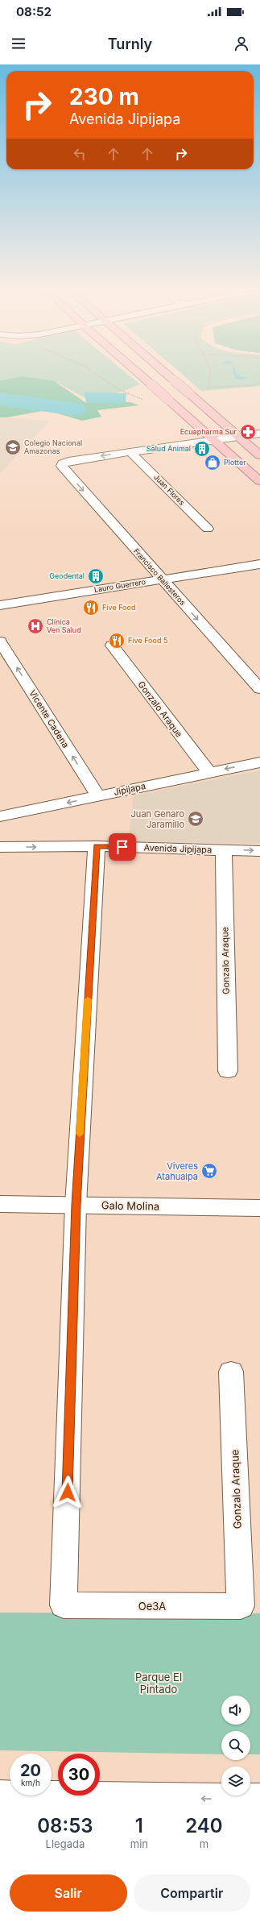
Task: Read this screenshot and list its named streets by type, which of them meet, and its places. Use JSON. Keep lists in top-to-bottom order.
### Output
{
  "streets": {
    "street": [
      "Juan Flores",
      "Francisco Ballesteros",
      "Lauro Guerrero",
      "Gonzalo Araque",
      "Vicente Cadena",
      "Jipijapa",
      "Avenida Jipijapa",
      "Galo Molina",
      "Oe3A"
    ]
  },
  "crossings": [
    ["Juan Flores", "Francisco Ballesteros"],
    ["Francisco Ballesteros", "Lauro Guerrero"],
    ["Gonzalo Araque", "Jipijapa"],
    ["Gonzalo Araque", "Avenida Jipijapa"],
    ["Gonzalo Araque", "Oe3A"],
    ["Vicente Cadena", "Jipijapa"],
    ["Galo Molina", "Oe3A"]
  ],
  "one_way": ["Vicente Cadena", "Jipijapa", "Avenida Jipijapa"],
  "parks": ["Parque El Pintado"],
  "places": {
    "pharmacy": ["Ecuapharma Sur"],
    "school or university": ["Colegio Nacional Amazonas", "Juan Genaro Jaramillo"],
    "building": ["Salud Animal", "Geodental"],
    "shop": ["Plotter"],
    "restaurant": ["Five Food", "Five Food 5"],
    "hospital": ["Clínica Ven Salud"],
    "supermarket": ["Viveres Atahualpa"]
  },
  "page": {
    "status": "08:52",
    "header": "Turnly",
    "turn": ["230 m", "Avenida Jipijapa"],
    "speed": "20 km/h",
    "limit": "30",
    "eta": [
      "08:53",
      "Llegada",
      "1",
      "min",
      "240",
      "m"
    ],
    "buttons": ["Salir", "Compartir"]
  }
}
